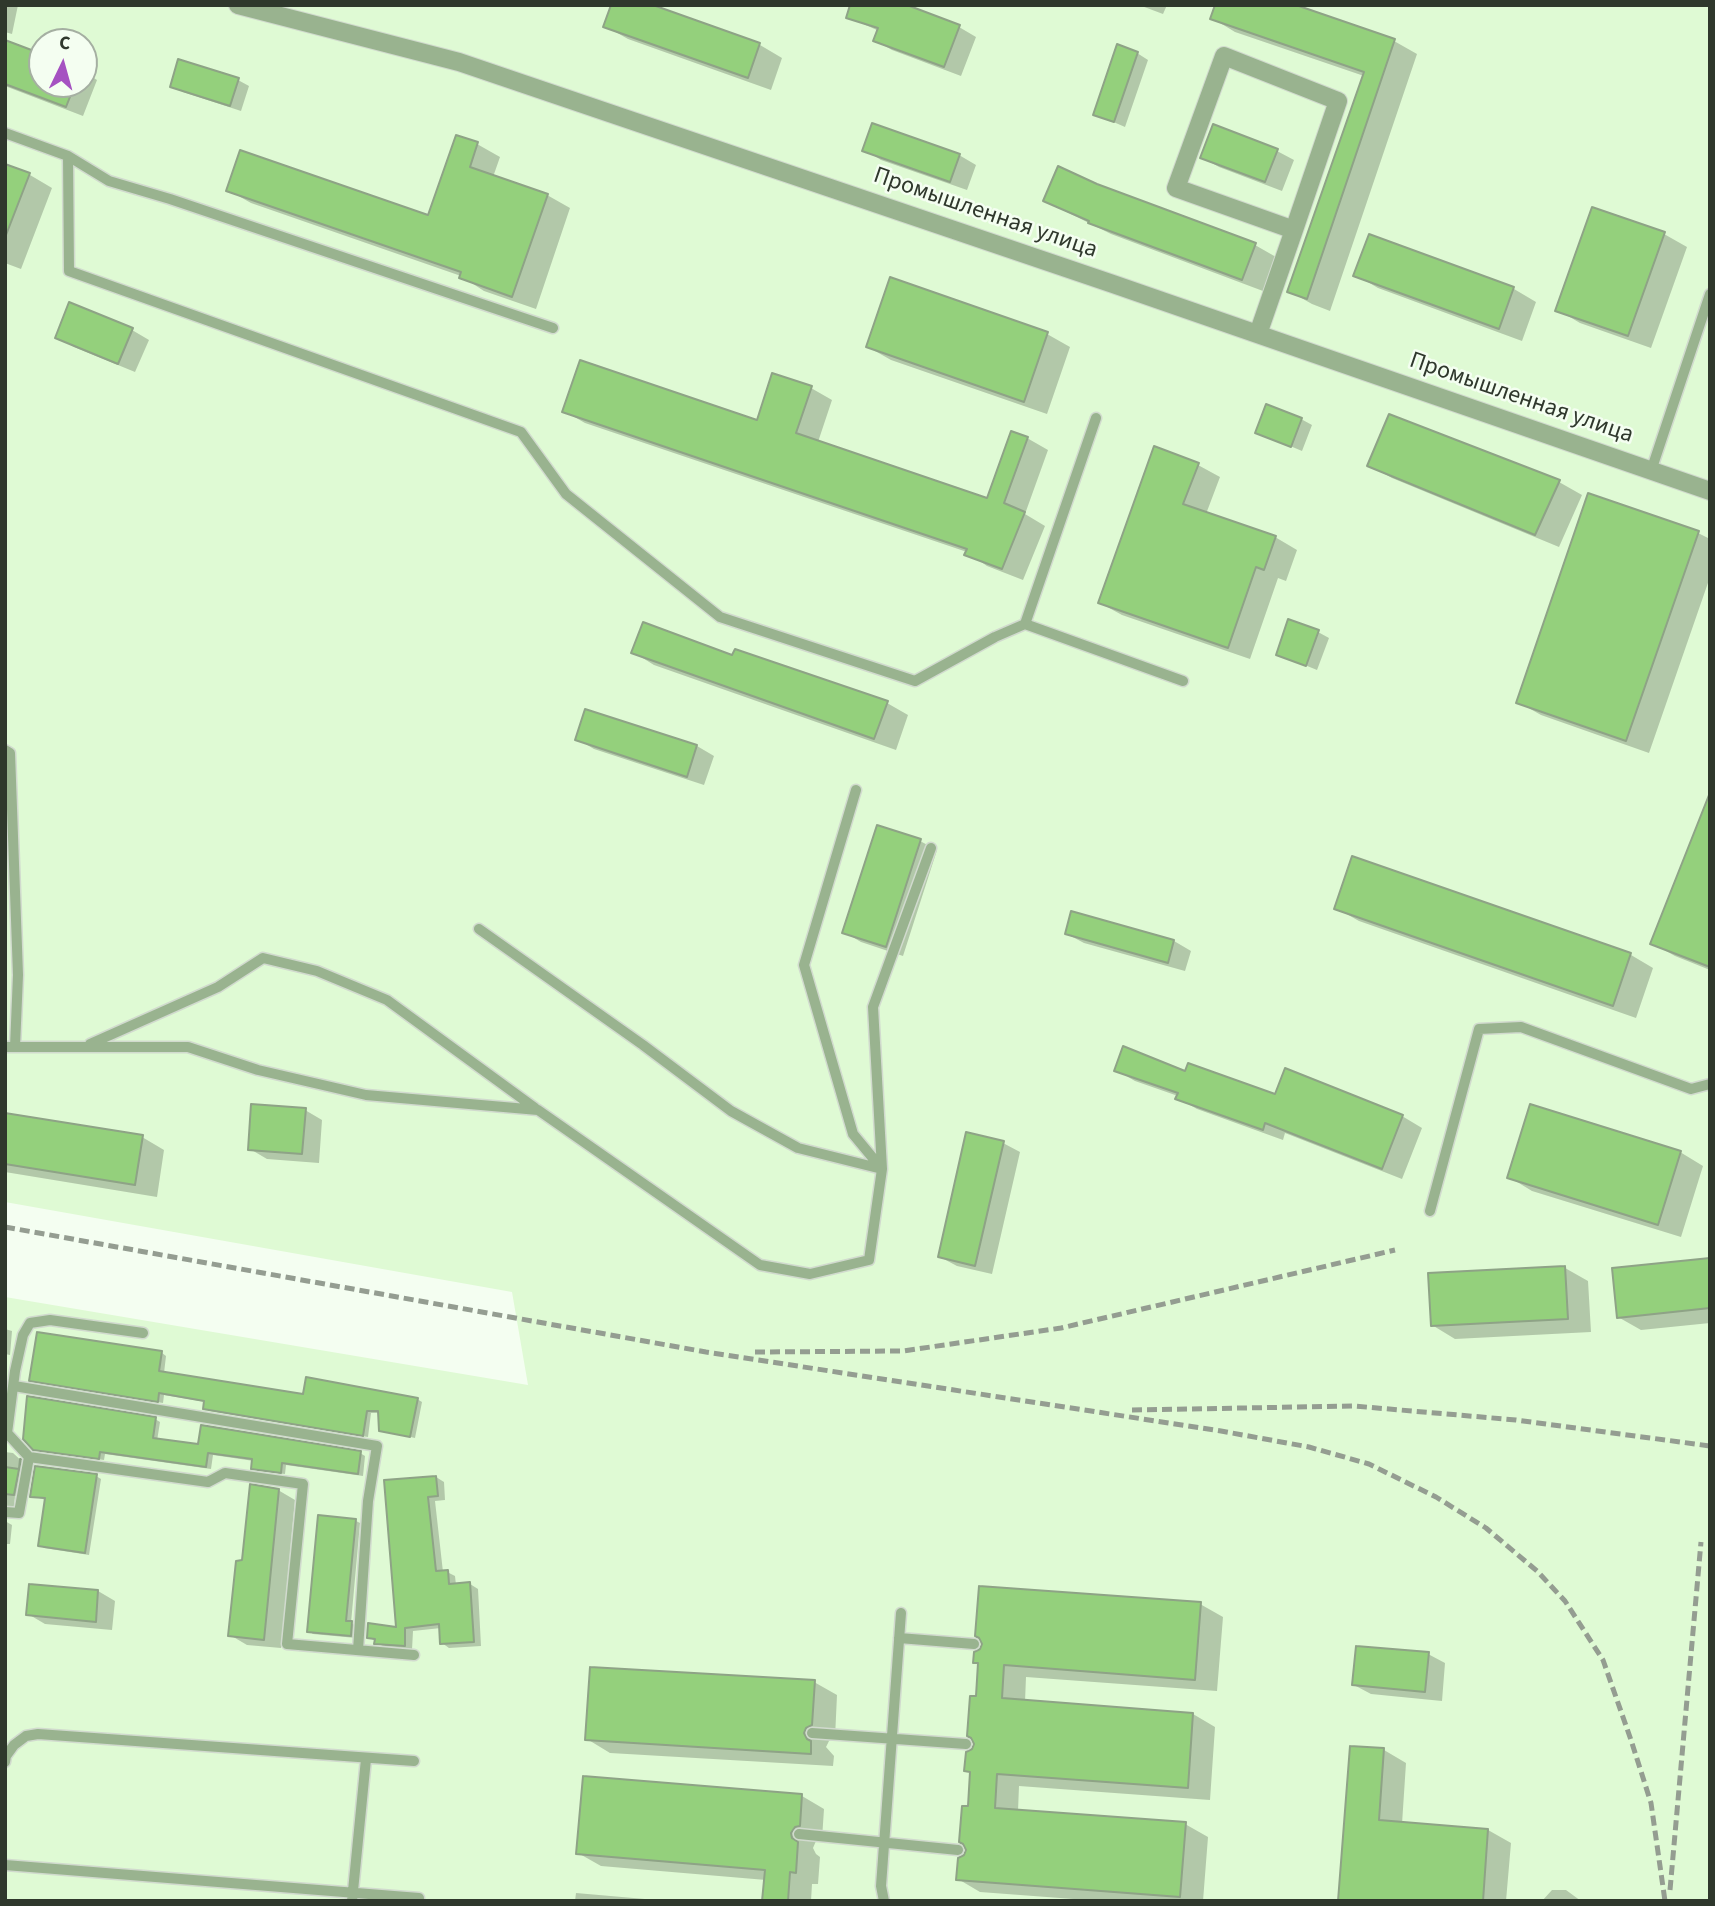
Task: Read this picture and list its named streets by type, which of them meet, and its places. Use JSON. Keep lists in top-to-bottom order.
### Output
{
  "streets": {
    "street": ["Промышленная улица"]
  },
  "north": "top"
}
